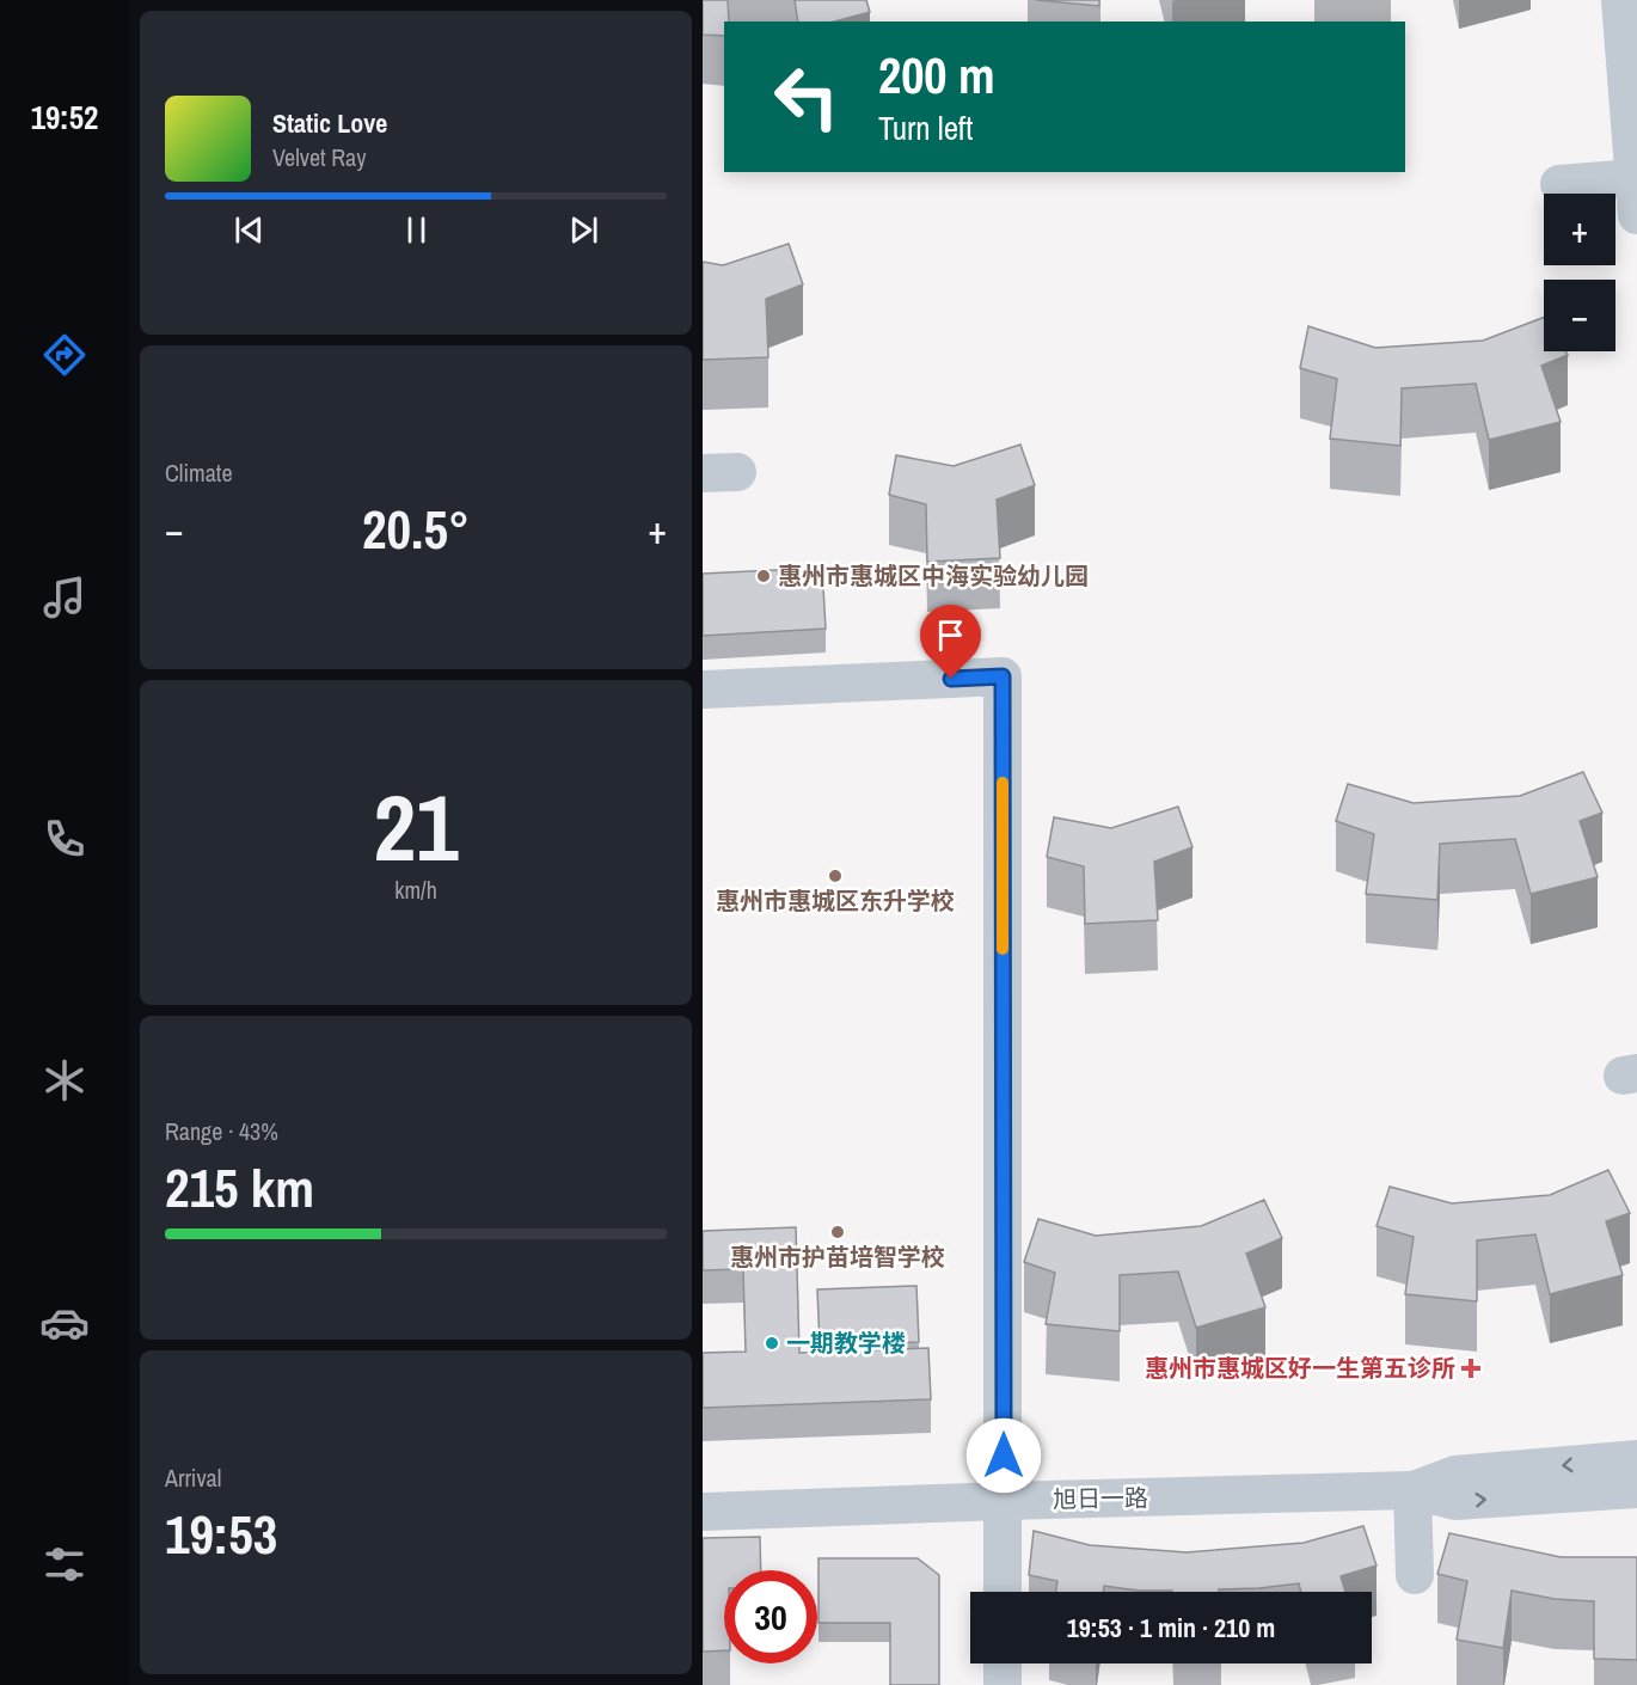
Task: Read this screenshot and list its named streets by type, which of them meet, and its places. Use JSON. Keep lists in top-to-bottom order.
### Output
{
  "streets": {
    "street": ["旭日一路"]
  },
  "places": {
    "other": [
      "惠州市惠城区中海实验幼儿园",
      "惠州市惠城区东升学校",
      "惠州市护苗培智学校",
      "一期教学楼"
    ],
    "health": ["惠州市惠城区好一生第五诊所"]
  },
  "page": {
    "tabs": "19:52",
    "turn": ["200 m", "Turn left"],
    "song": ["Static Love", "Velvet Ray"],
    "map_buttons": ["+", "−"],
    "tile": [
      "Climate",
      ["21", "km/h"],
      ["Range · 43%", "215 km"],
      ["Arrival", "19:53"]
    ],
    "heat": ["−", "20.5°", "+"],
    "limit": "30",
    "trip": "19:53 · 1 min · 210 m"
  }
}
